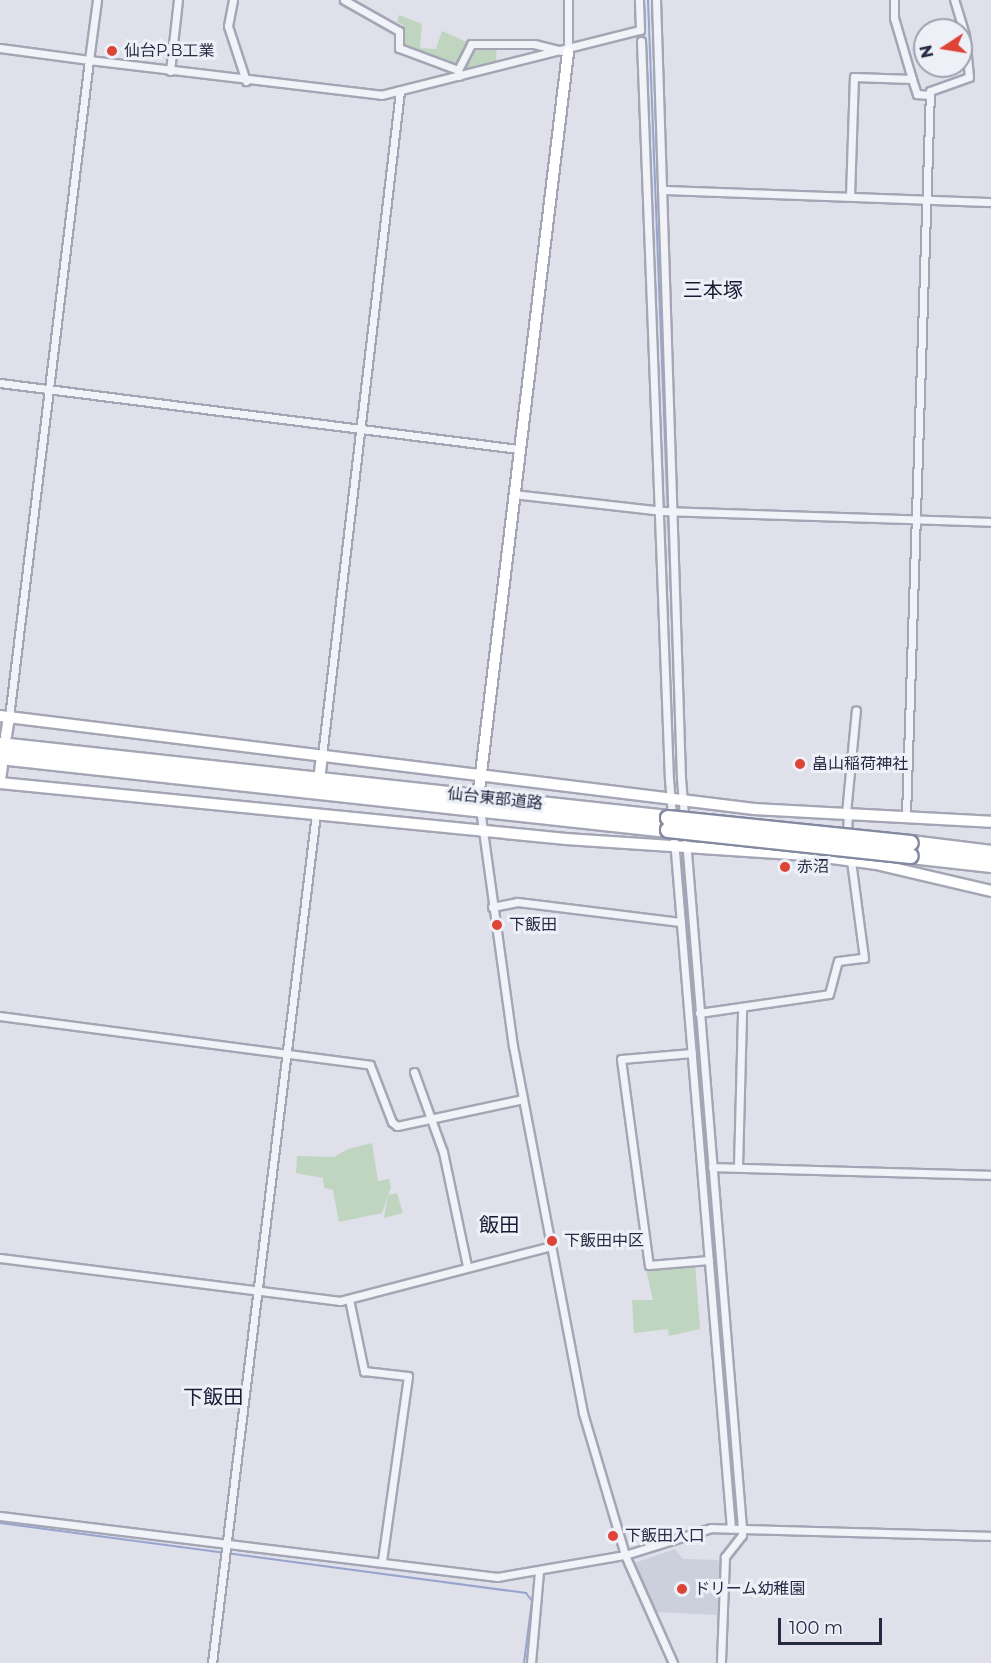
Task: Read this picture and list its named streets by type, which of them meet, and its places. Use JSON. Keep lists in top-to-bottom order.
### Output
{
  "streets": {
    "highway": ["仙台東部道路"]
  },
  "districts": ["三本塚", "飯田", "下飯田"],
  "places": [
    "仙台P.B工業",
    "畠山稲荷神社",
    "赤沼",
    "下飯田",
    "下飯田中区",
    "下飯田入口",
    "ドリーム幼稚園"
  ],
  "scale_bar": "100 m",
  "north": "left"
}
